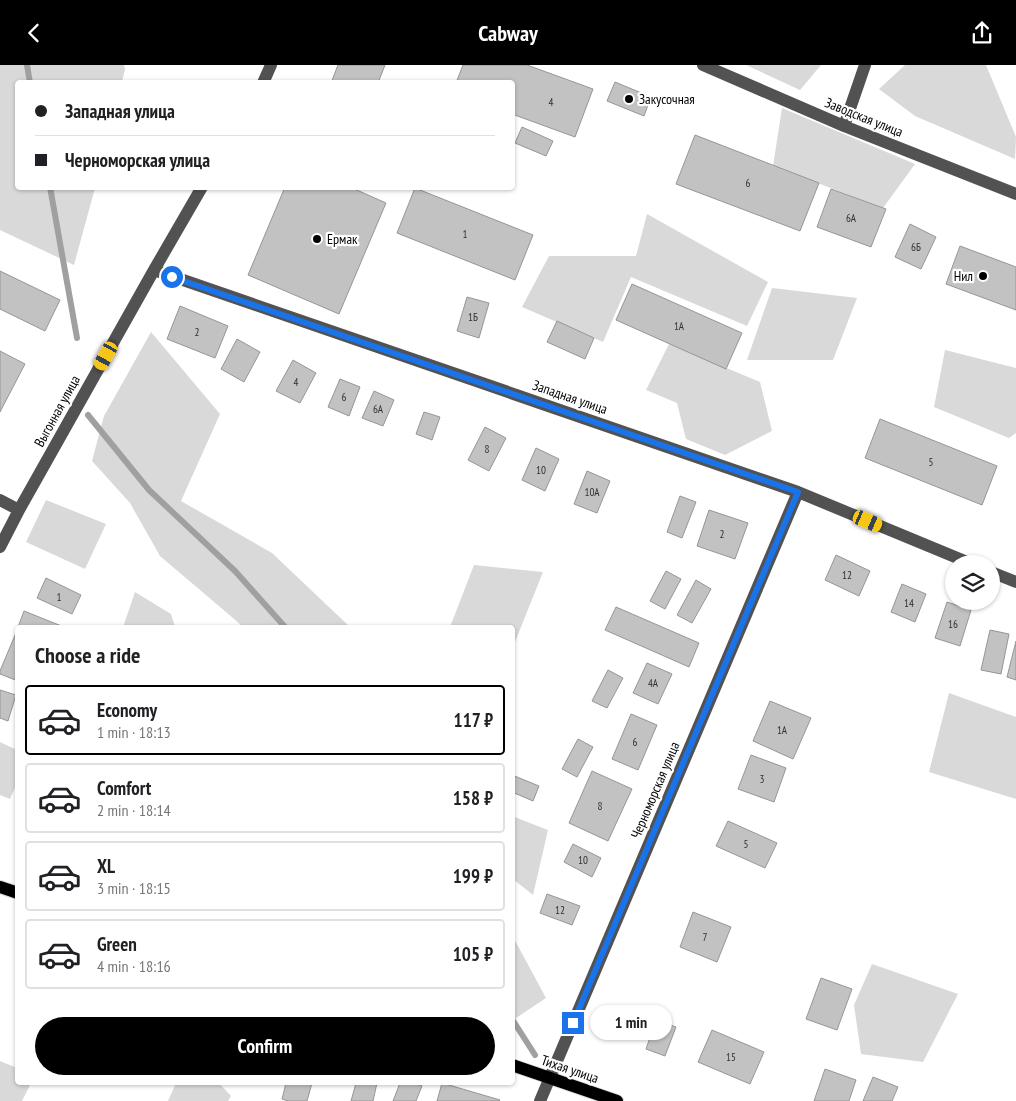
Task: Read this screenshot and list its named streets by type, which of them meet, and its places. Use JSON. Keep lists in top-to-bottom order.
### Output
{
  "streets": {
    "main road": ["Тихая улица"],
    "street": [
      "Заводская улица",
      "Западная улица",
      "Выгонная улица",
      "Черноморская улица"
    ]
  },
  "crossings": [
    ["Западная улица", "Выгонная улица"],
    ["Западная улица", "Черноморская улица"],
    ["Черноморская улица", "Тихая улица"]
  ],
  "places": ["Закусочная", "Ермак", "Нил"],
  "house_numbers": [
    "4",
    "6",
    "6А",
    "1",
    "6Б",
    "1Б",
    "1А",
    "2",
    "4",
    "6",
    "6А",
    "8",
    "5",
    "10",
    "10А",
    "2",
    "12",
    "1",
    "14",
    "16",
    "4А",
    "1А",
    "6",
    "3",
    "8",
    "5",
    "10",
    "12",
    "7",
    "15"
  ],
  "page": {
    "header": "Cabway",
    "banner": ["Западная улица", "Черноморская улица"],
    "heading": "Choose a ride",
    "list": [
      {
        "name": "Economy",
        "note": "1 min · 18:13",
        "value": "117 ₽"
      },
      {
        "name": "Comfort",
        "note": "2 min · 18:14",
        "value": "158 ₽"
      },
      {
        "name": "XL",
        "note": "3 min · 18:15",
        "value": "199 ₽"
      },
      {
        "name": "Green",
        "note": "4 min · 18:16",
        "value": "105 ₽"
      }
    ],
    "bubble": "1 min",
    "buttons": "Confirm"
  }
}
